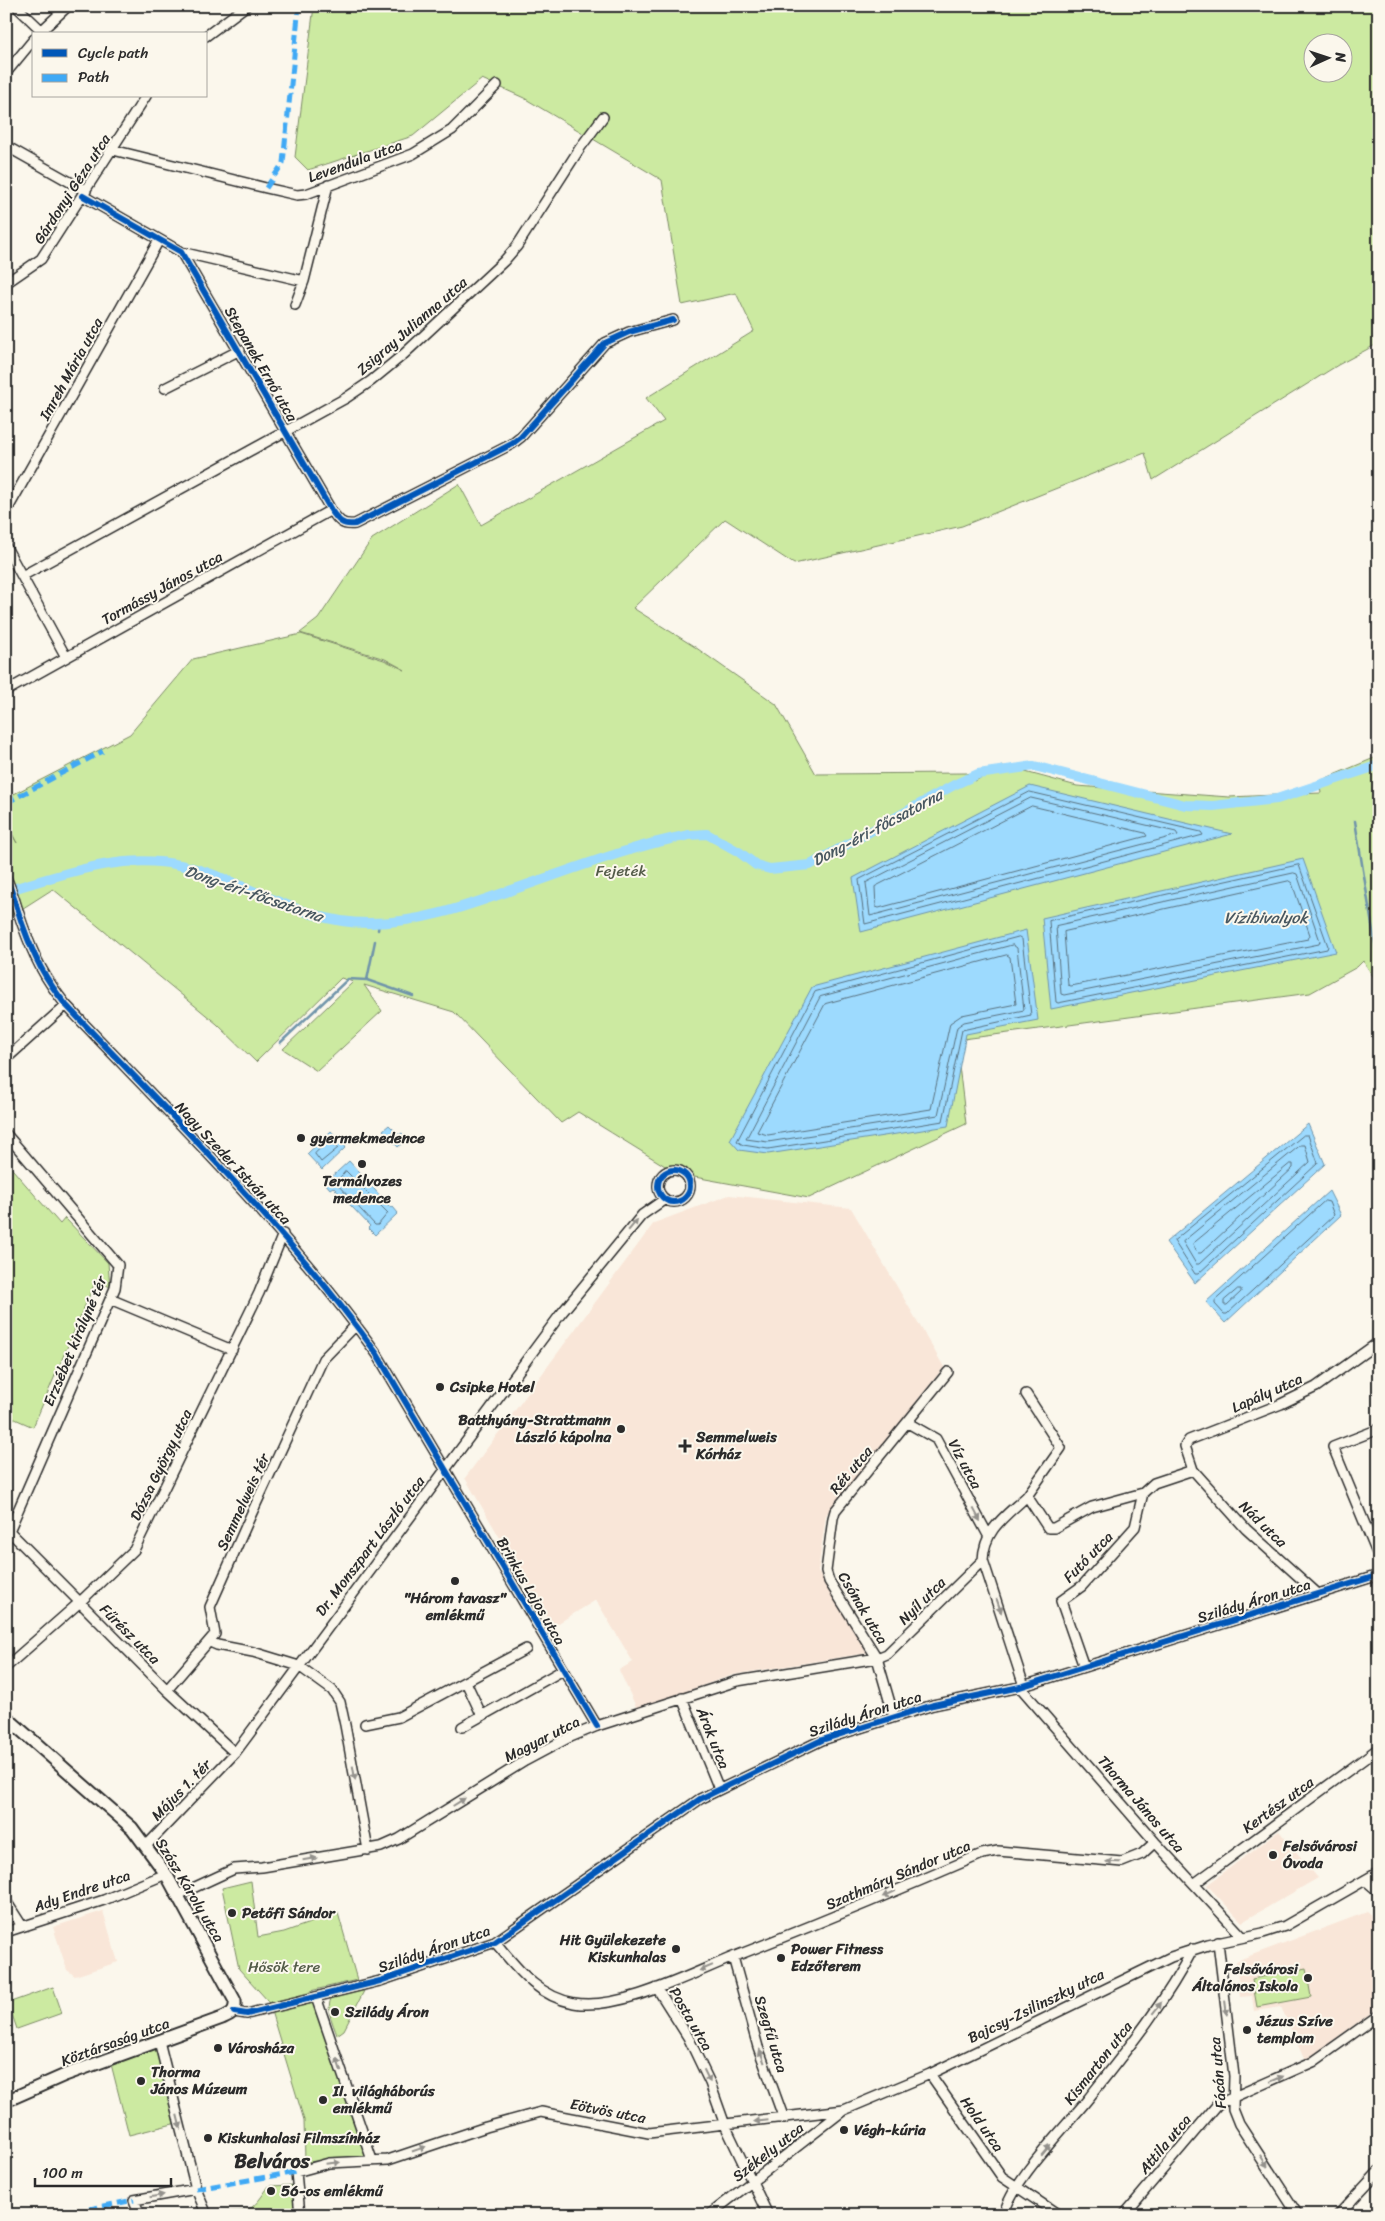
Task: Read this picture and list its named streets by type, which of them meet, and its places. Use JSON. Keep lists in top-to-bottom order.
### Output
{
  "streets": {
    "main road": ["Szász Károly utca", "Köztársaság utca"],
    "street": [
      "Levendula utca",
      "Gárdonyi Géza utca",
      "Zsigray Julianna utca",
      "Stepanek Ernő utca",
      "Imreh Mária utca",
      "Tormássy János utca",
      "Nagy Szeder István utca",
      "Erzsébet királyné tér",
      "Lapály utca",
      "Víz utca",
      "Dózsa György utca",
      "Rét utca",
      "Semmelweis tér",
      "Nád utca",
      "Dr. Monszpart László utca",
      "Futó utca",
      "Brinkus Lajos utca",
      "Nyíl utca",
      "Szilády Áron utca",
      "Csónak utca",
      "Fűrész utca",
      "Árok utca",
      "Magyar utca",
      "Május 1. tér",
      "Thorma János utca",
      "Kertész utca",
      "Szathmáry Sándor utca",
      "Ady Endre utca",
      "Bajcsy-Zsilinszky utca",
      "Posta utca",
      "Szegfű utca",
      "Kismarton utca",
      "Fácán utca",
      "Eötvös utca",
      "Hold utca",
      "Attila utca",
      "Székely utca"
    ]
  },
  "crossings": [
    ["Levendula utca", "Gárdonyi Géza utca"],
    ["Zsigray Julianna utca", "Stepanek Ernő utca"],
    ["Stepanek Ernő utca", "Tormássy János utca"],
    ["Nagy Szeder István utca", "Dózsa György utca"],
    ["Nagy Szeder István utca", "Semmelweis tér"],
    ["Nagy Szeder István utca", "Dr. Monszpart László utca"],
    ["Nagy Szeder István utca", "Brinkus Lajos utca"],
    ["Erzsébet királyné tér", "Fűrész utca"],
    ["Lapály utca", "Nád utca"],
    ["Víz utca", "Rét utca"],
    ["Dózsa György utca", "Fűrész utca"],
    ["Rét utca", "Csónak utca"],
    ["Nád utca", "Szilády Áron utca"],
    ["Dr. Monszpart László utca", "Brinkus Lajos utca"],
    ["Dr. Monszpart László utca", "Fűrész utca"],
    ["Dr. Monszpart László utca", "Május 1. tér"],
    ["Futó utca", "Szilády Áron utca"],
    ["Brinkus Lajos utca", "Magyar utca"],
    ["Nyíl utca", "Csónak utca"],
    ["Nyíl utca", "Magyar utca"],
    ["Szilády Áron utca", "Csónak utca"],
    ["Szilády Áron utca", "Árok utca"],
    ["Szilády Áron utca", "Thorma János utca"],
    ["Szilády Áron utca", "Posta utca"],
    ["Csónak utca", "Magyar utca"],
    ["Fűrész utca", "Május 1. tér"],
    ["Árok utca", "Magyar utca"],
    ["Magyar utca", "Szász Károly utca"],
    ["Május 1. tér", "Szász Károly utca"],
    ["Thorma János utca", "Kertész utca"],
    ["Thorma János utca", "Szathmáry Sándor utca"],
    ["Thorma János utca", "Bajcsy-Zsilinszky utca"],
    ["Szathmáry Sándor utca", "Posta utca"],
    ["Szathmáry Sándor utca", "Szegfű utca"],
    ["Szász Károly utca", "Ady Endre utca"],
    ["Szász Károly utca", "Köztársaság utca"],
    ["Bajcsy-Zsilinszky utca", "Kismarton utca"],
    ["Bajcsy-Zsilinszky utca", "Fácán utca"],
    ["Bajcsy-Zsilinszky utca", "Eötvös utca"],
    ["Bajcsy-Zsilinszky utca", "Hold utca"],
    ["Bajcsy-Zsilinszky utca", "Székely utca"],
    ["Posta utca", "Eötvös utca"],
    ["Posta utca", "Székely utca"],
    ["Szegfű utca", "Eötvös utca"],
    ["Kismarton utca", "Hold utca"],
    ["Fácán utca", "Attila utca"],
    ["Eötvös utca", "Székely utca"]
  ],
  "one_way": [
    "Víz utca",
    "Dr. Monszpart László utca",
    "Magyar utca",
    "Szathmáry Sándor utca",
    "Szegfű utca",
    "Kismarton utca",
    "Fácán utca",
    "Attila utca"
  ],
  "districts": ["Belváros"],
  "water": ["Dong-éri-főcsatorna", "Vízibivalyok"],
  "parks": ["Fejeték", "Hősök tere"],
  "places": {
    "other": [
      "gyermekmedence",
      "Termálvozes medence",
      "Csipke Hotel",
      "Batthyány-Strattmann László kápolna",
      "\"Három tavasz\" emlékmű",
      "Felsővárosi Óvoda",
      "Petőfi Sándor",
      "Hit Gyülekezete Kiskunhalas",
      "Power Fitness Edzőterem",
      "Felsővárosi Általános Iskola",
      "Szilády Áron",
      "Jézus Szíve templom",
      "Városháza",
      "Thorma János Múzeum",
      "II. világháborús emlékmű",
      "Végh-kúria",
      "Kiskunhalasi Filmszínház",
      "56-os emlékmű"
    ],
    "health": ["Semmelweis Kórház"]
  },
  "legend": ["Cycle path", "Path"],
  "scale_bar": "100 m",
  "north": "right"
}
